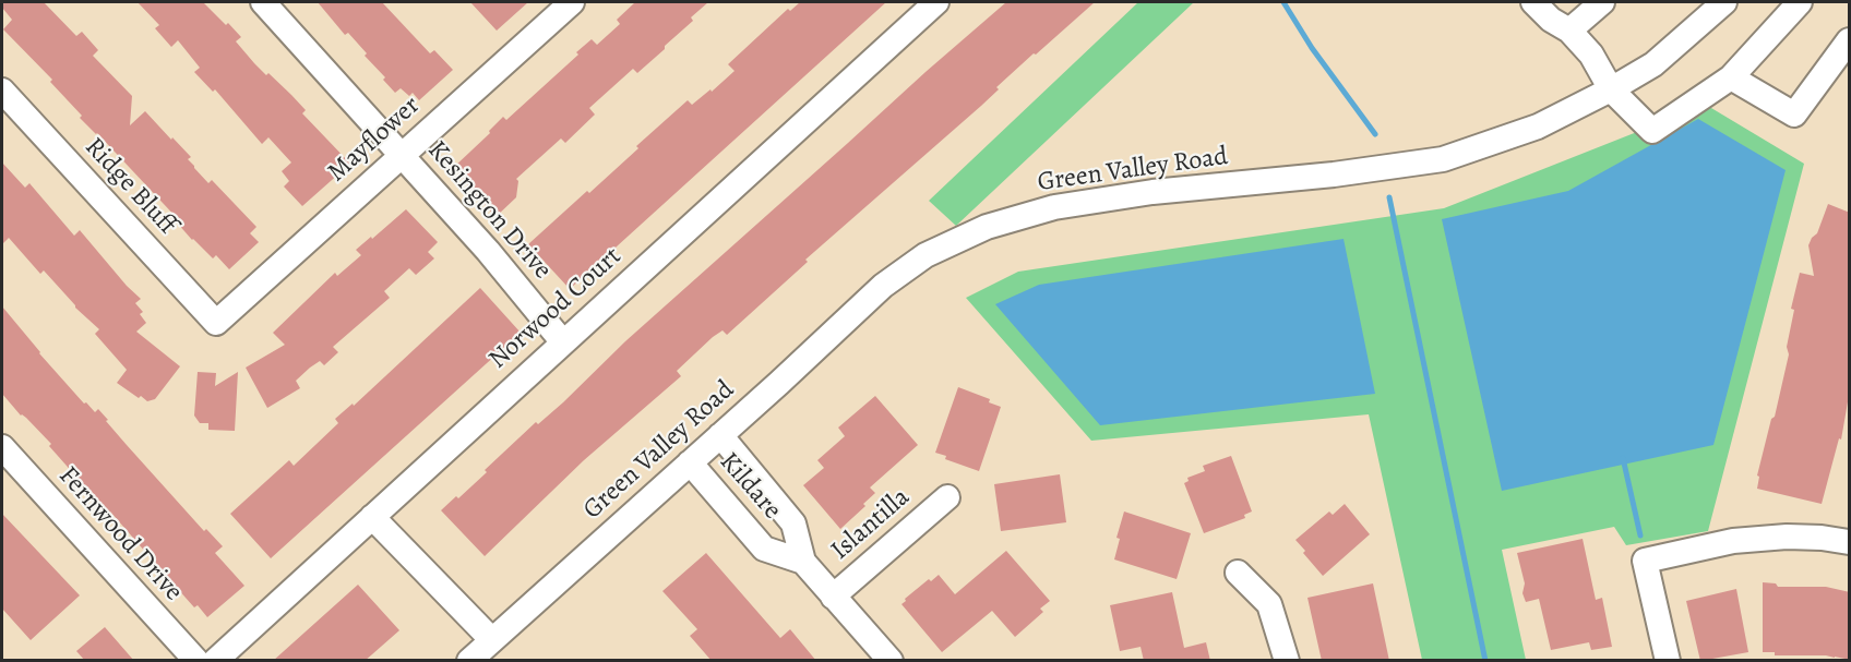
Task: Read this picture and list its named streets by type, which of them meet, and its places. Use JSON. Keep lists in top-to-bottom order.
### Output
{
  "streets": {
    "street": [
      "Mayflower",
      "Green Valley Road",
      "Ridge Bluff",
      "Kesington Drive",
      "Norwood Court",
      "Kildare",
      "Islantilla",
      "Fernwood Drive"
    ]
  },
  "crossings": [
    ["Mayflower", "Ridge Bluff"],
    ["Mayflower", "Kesington Drive"],
    ["Green Valley Road", "Kildare"],
    ["Kesington Drive", "Norwood Court"],
    ["Kildare", "Islantilla"]
  ]
}
